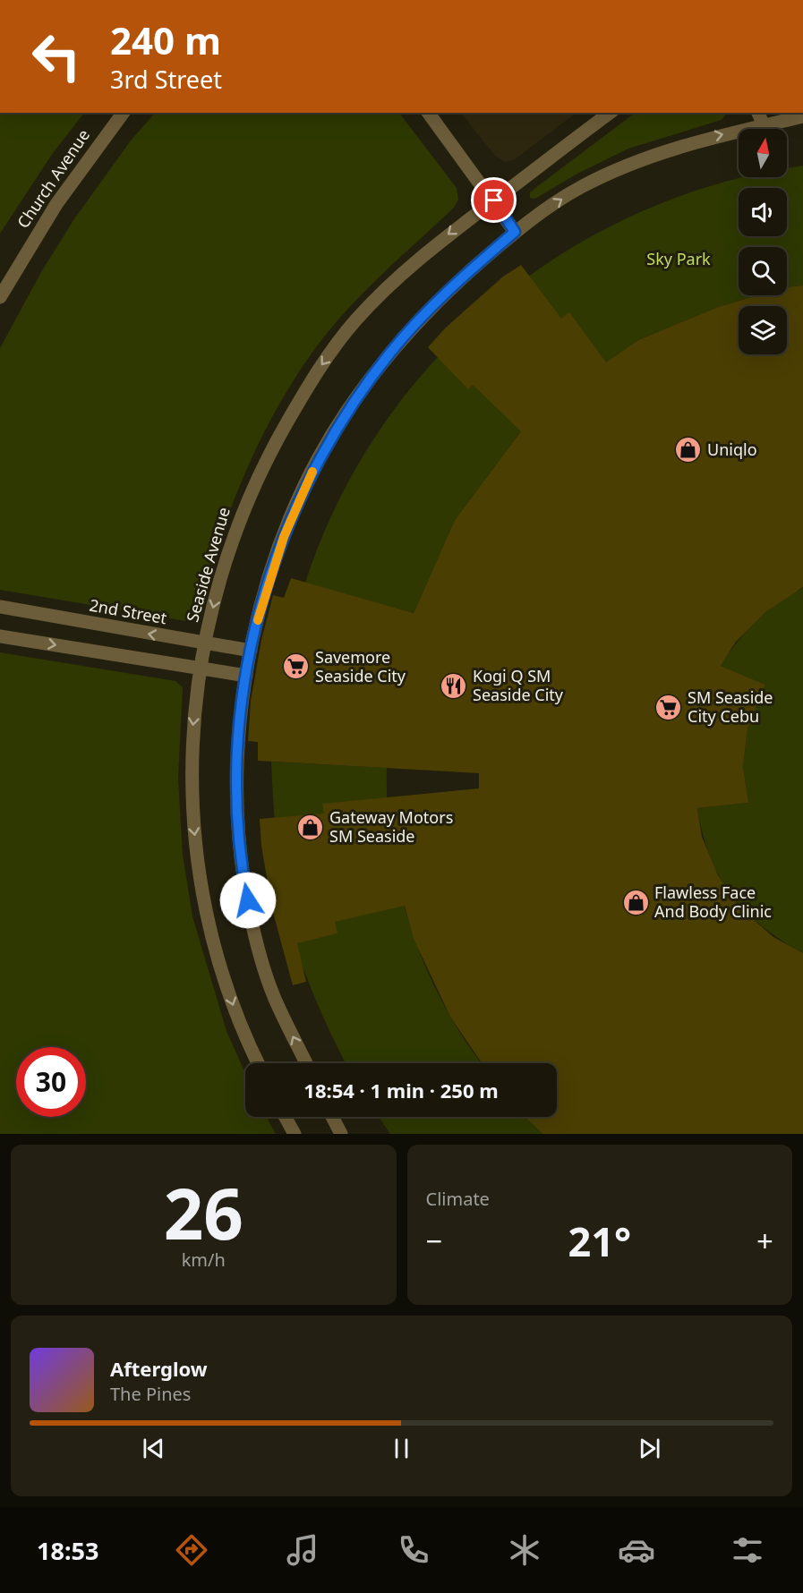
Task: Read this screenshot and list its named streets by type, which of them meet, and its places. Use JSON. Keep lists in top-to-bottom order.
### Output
{
  "streets": {
    "street": ["Church Avenue", "Seaside Avenue", "2nd Street"]
  },
  "crossings": [
    ["Seaside Avenue", "2nd Street"]
  ],
  "parks": ["Sky Park"],
  "places": {
    "shop": ["Uniqlo", "Gateway Motors SM Seaside", "Flawless Face And Body Clinic"],
    "supermarket": ["Savemore Seaside City", "SM Seaside City Cebu"],
    "restaurant": ["Kogi Q SM Seaside City"]
  },
  "north": "top",
  "page": {
    "turn": ["240 m", "3rd Street"],
    "limit": "30",
    "trip": "18:54 · 1 min · 250 m",
    "tile": [
      ["26", "km/h"],
      "Climate"
    ],
    "heat": ["−", "21°", "+"],
    "song": ["Afterglow", "The Pines"],
    "tabs": "18:53"
  }
}
